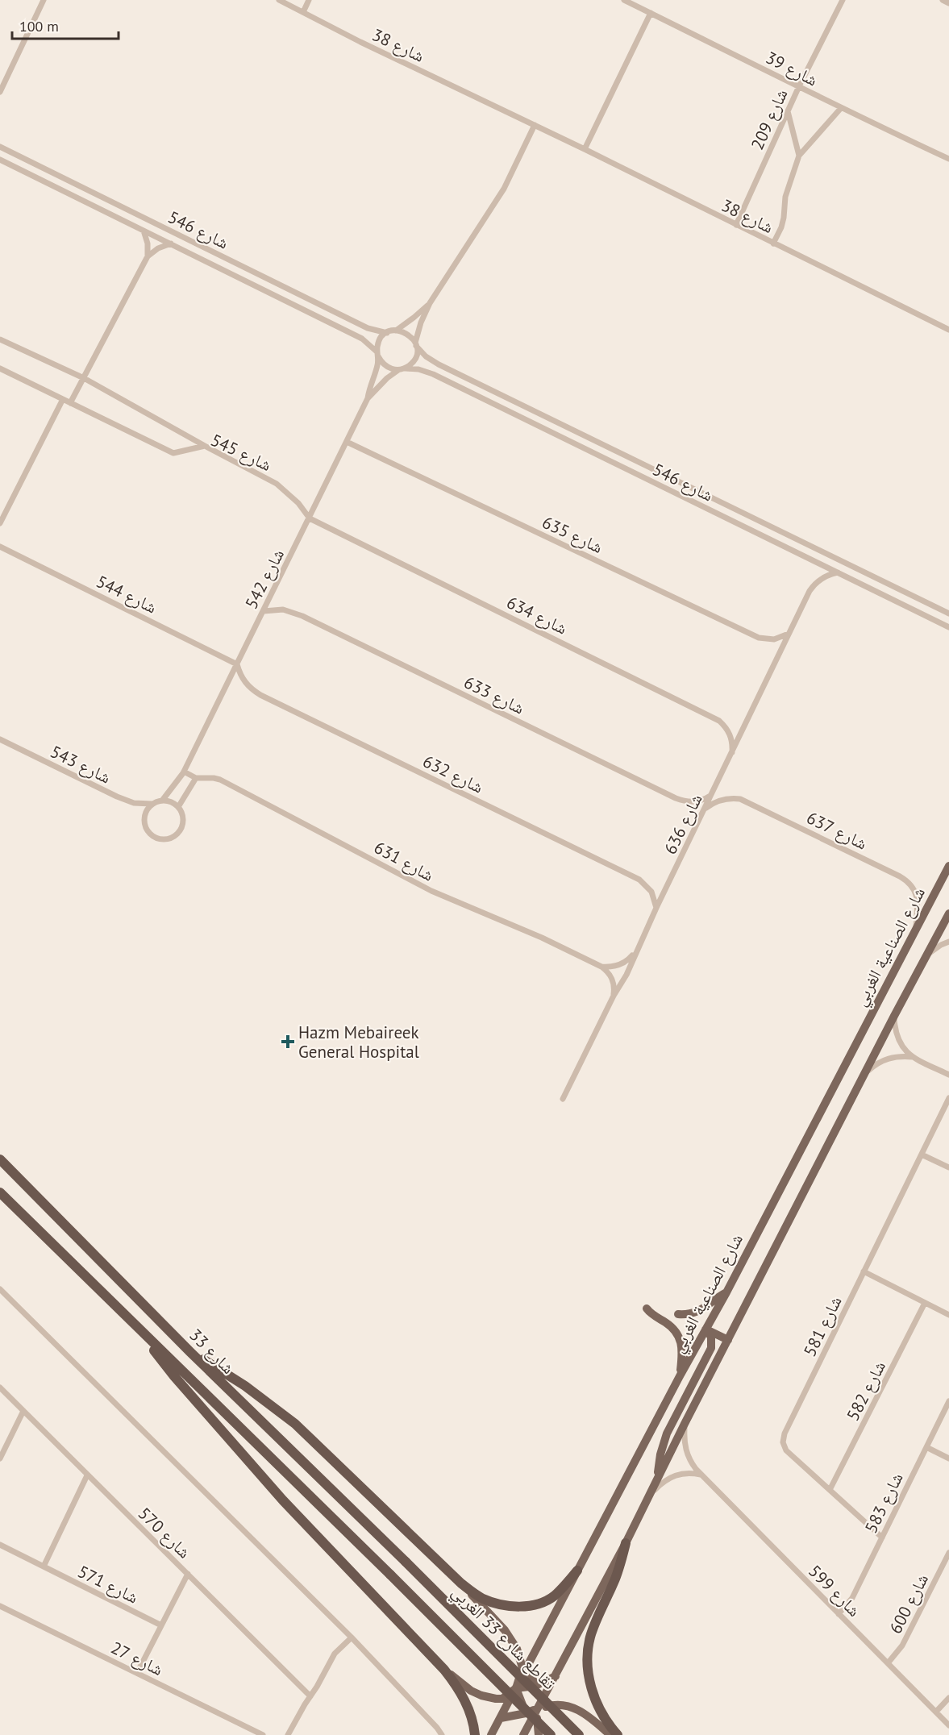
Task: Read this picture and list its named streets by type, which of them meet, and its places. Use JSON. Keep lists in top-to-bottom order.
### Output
{
  "streets": {
    "highway": ["شارع 33", "تقاطع شارع 33 الغربي"],
    "main road": ["شارع الصناعية الغربي"],
    "street": [
      "شارع 38",
      "شارع 39",
      "شارع 209",
      "شارع 546",
      "شارع 545",
      "شارع 635",
      "شارع 542",
      "شارع 544",
      "شارع 634",
      "شارع 633",
      "شارع 543",
      "شارع 632",
      "شارع 636",
      "شارع 637",
      "شارع 631",
      "شارع 581",
      "شارع 582",
      "شارع 583",
      "شارع 570",
      "شارع 571",
      "شارع 599",
      "شارع 600",
      "شارع 27"
    ]
  },
  "crossings": [
    ["شارع 38", "شارع 209"],
    ["شارع 39", "شارع 209"],
    ["شارع 546", "شارع 542"],
    ["شارع 546", "شارع 636"],
    ["شارع 545", "شارع 542"],
    ["شارع 545", "شارع 634"],
    ["شارع 635", "شارع 542"],
    ["شارع 635", "شارع 636"],
    ["شارع 542", "شارع 544"],
    ["شارع 542", "شارع 634"],
    ["شارع 542", "شارع 633"],
    ["شارع 542", "شارع 543"],
    ["شارع 542", "شارع 632"],
    ["شارع 544", "شارع 632"],
    ["شارع 634", "شارع 636"],
    ["شارع 633", "شارع 636"],
    ["شارع 632", "شارع 636"],
    ["شارع 636", "شارع 637"],
    ["شارع 637", "شارع الصناعية الغربي"],
    ["شارع 581", "شارع 582"],
    ["شارع 581", "شارع 583"],
    ["شارع 33", "تقاطع شارع 33 الغربي"],
    ["شارع 583", "شارع 599"],
    ["شارع 599", "شارع 600"]
  ],
  "places": {
    "health": ["Hazm Mebaireek General Hospital"]
  },
  "scale_bar": "100 m"
}
